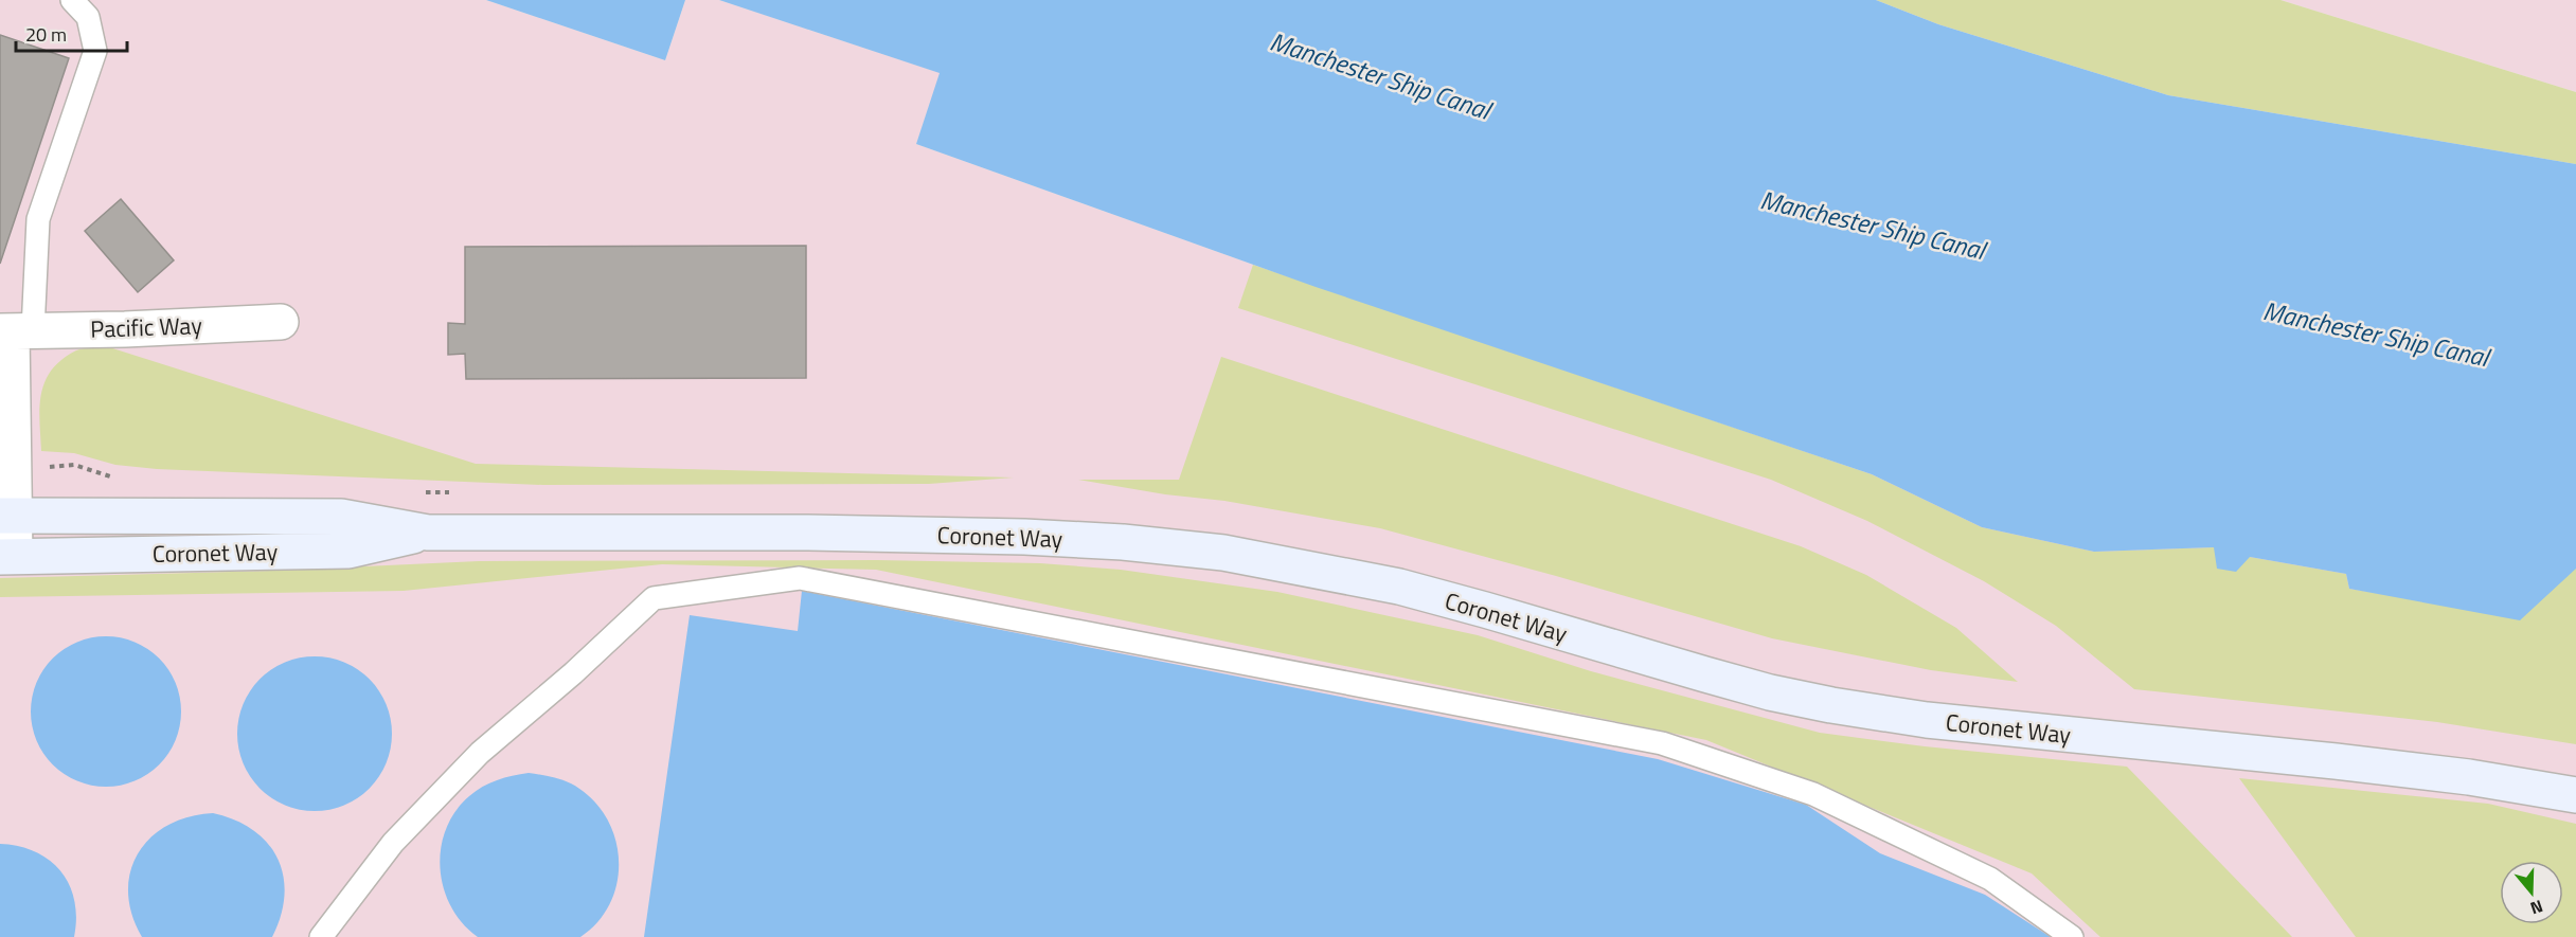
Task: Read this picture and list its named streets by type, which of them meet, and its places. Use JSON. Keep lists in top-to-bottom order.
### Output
{
  "streets": {
    "street": ["Pacific Way", "Coronet Way"]
  },
  "water": ["Manchester Ship Canal"],
  "scale_bar": "20 m",
  "north": "bottom"
}
